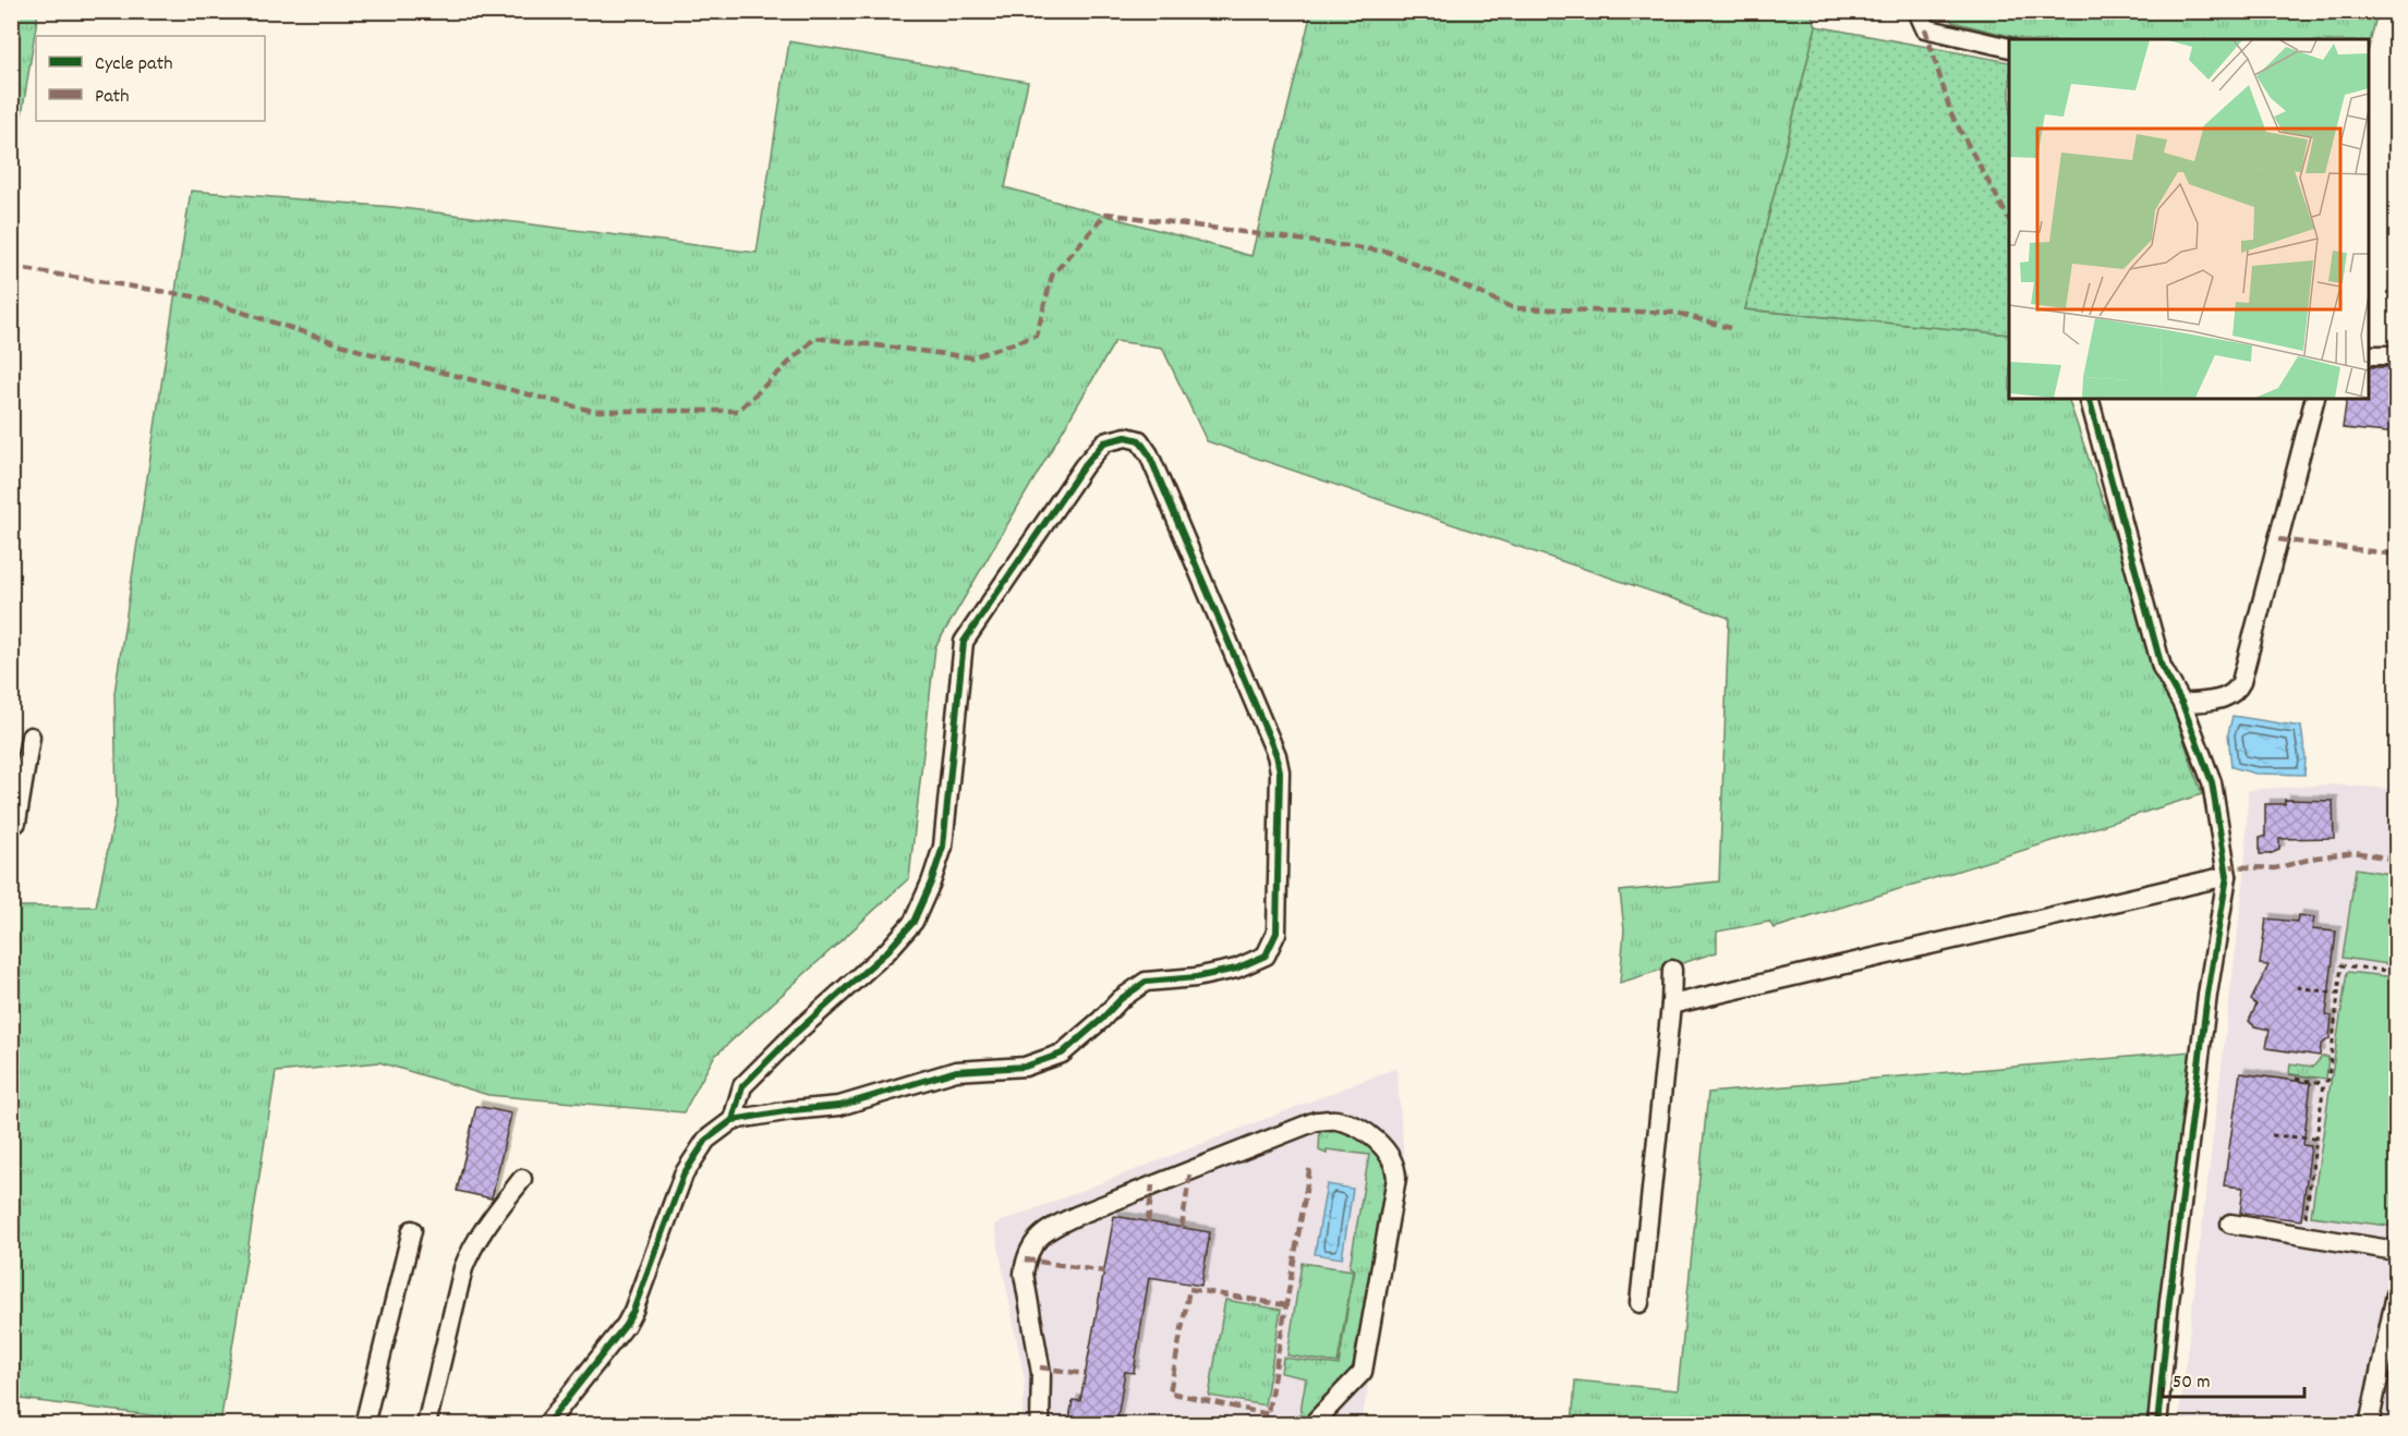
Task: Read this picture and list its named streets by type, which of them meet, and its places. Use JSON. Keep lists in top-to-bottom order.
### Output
{
  "legend": ["Cycle path", "Path"],
  "scale_bar": "50 m"
}
